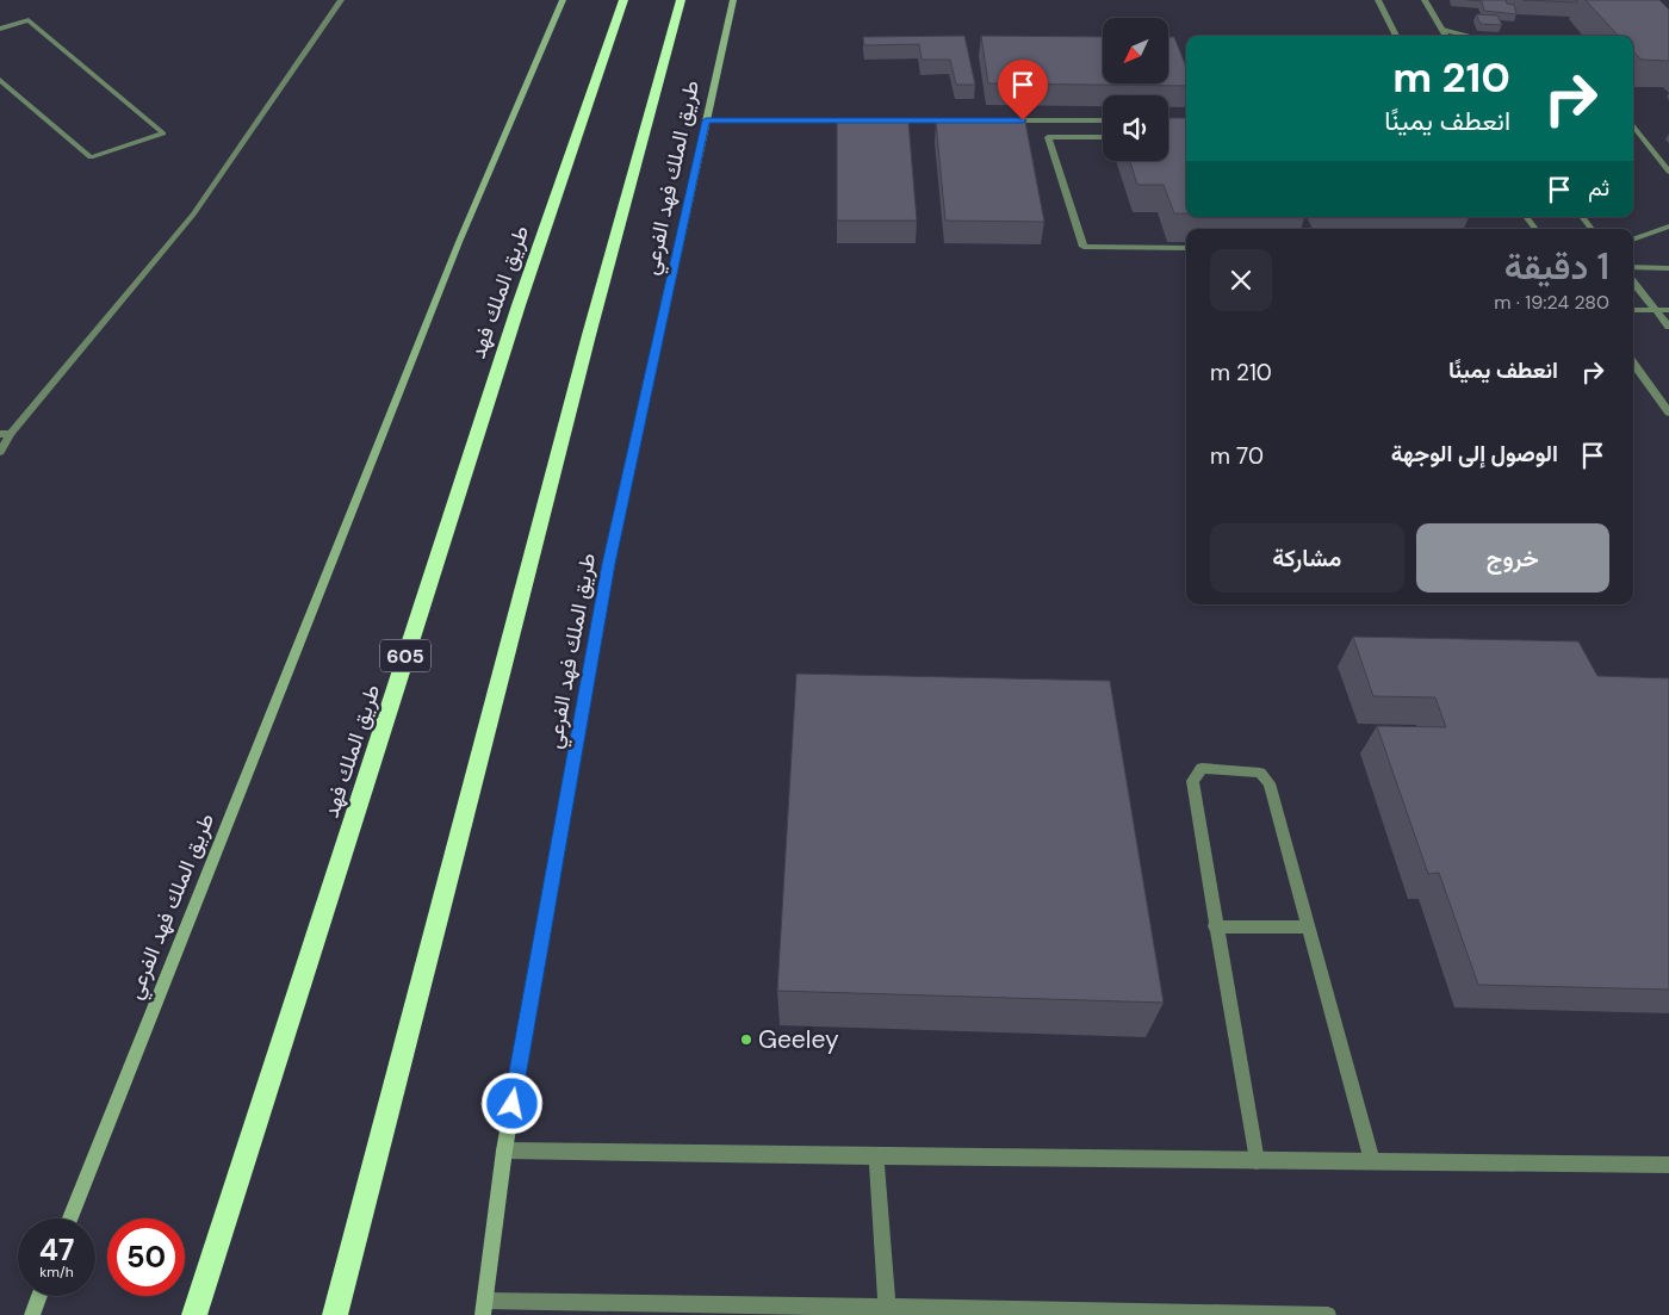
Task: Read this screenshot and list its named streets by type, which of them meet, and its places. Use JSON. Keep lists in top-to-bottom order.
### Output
{
  "streets": {
    "highway": ["طريق الملك فهد", "605"],
    "main road": ["طريق الملك فهد الفرعي"]
  },
  "places": ["Geeley"],
  "north": "bottom left",
  "page": {
    "turn": ["210 m", "انعطف يمينًا"],
    "then": "ثم",
    "heading": ["1 دقيقة", "280 m · 19:24"],
    "list": [
      {
        "name": "انعطف يمينًا",
        "value": "210 m"
      },
      {
        "name": "الوصول إلى الوجهة",
        "value": "70 m"
      }
    ],
    "buttons": ["خروج", "مشاركة"],
    "speed": "47 km/h",
    "limit": "50"
  }
}
